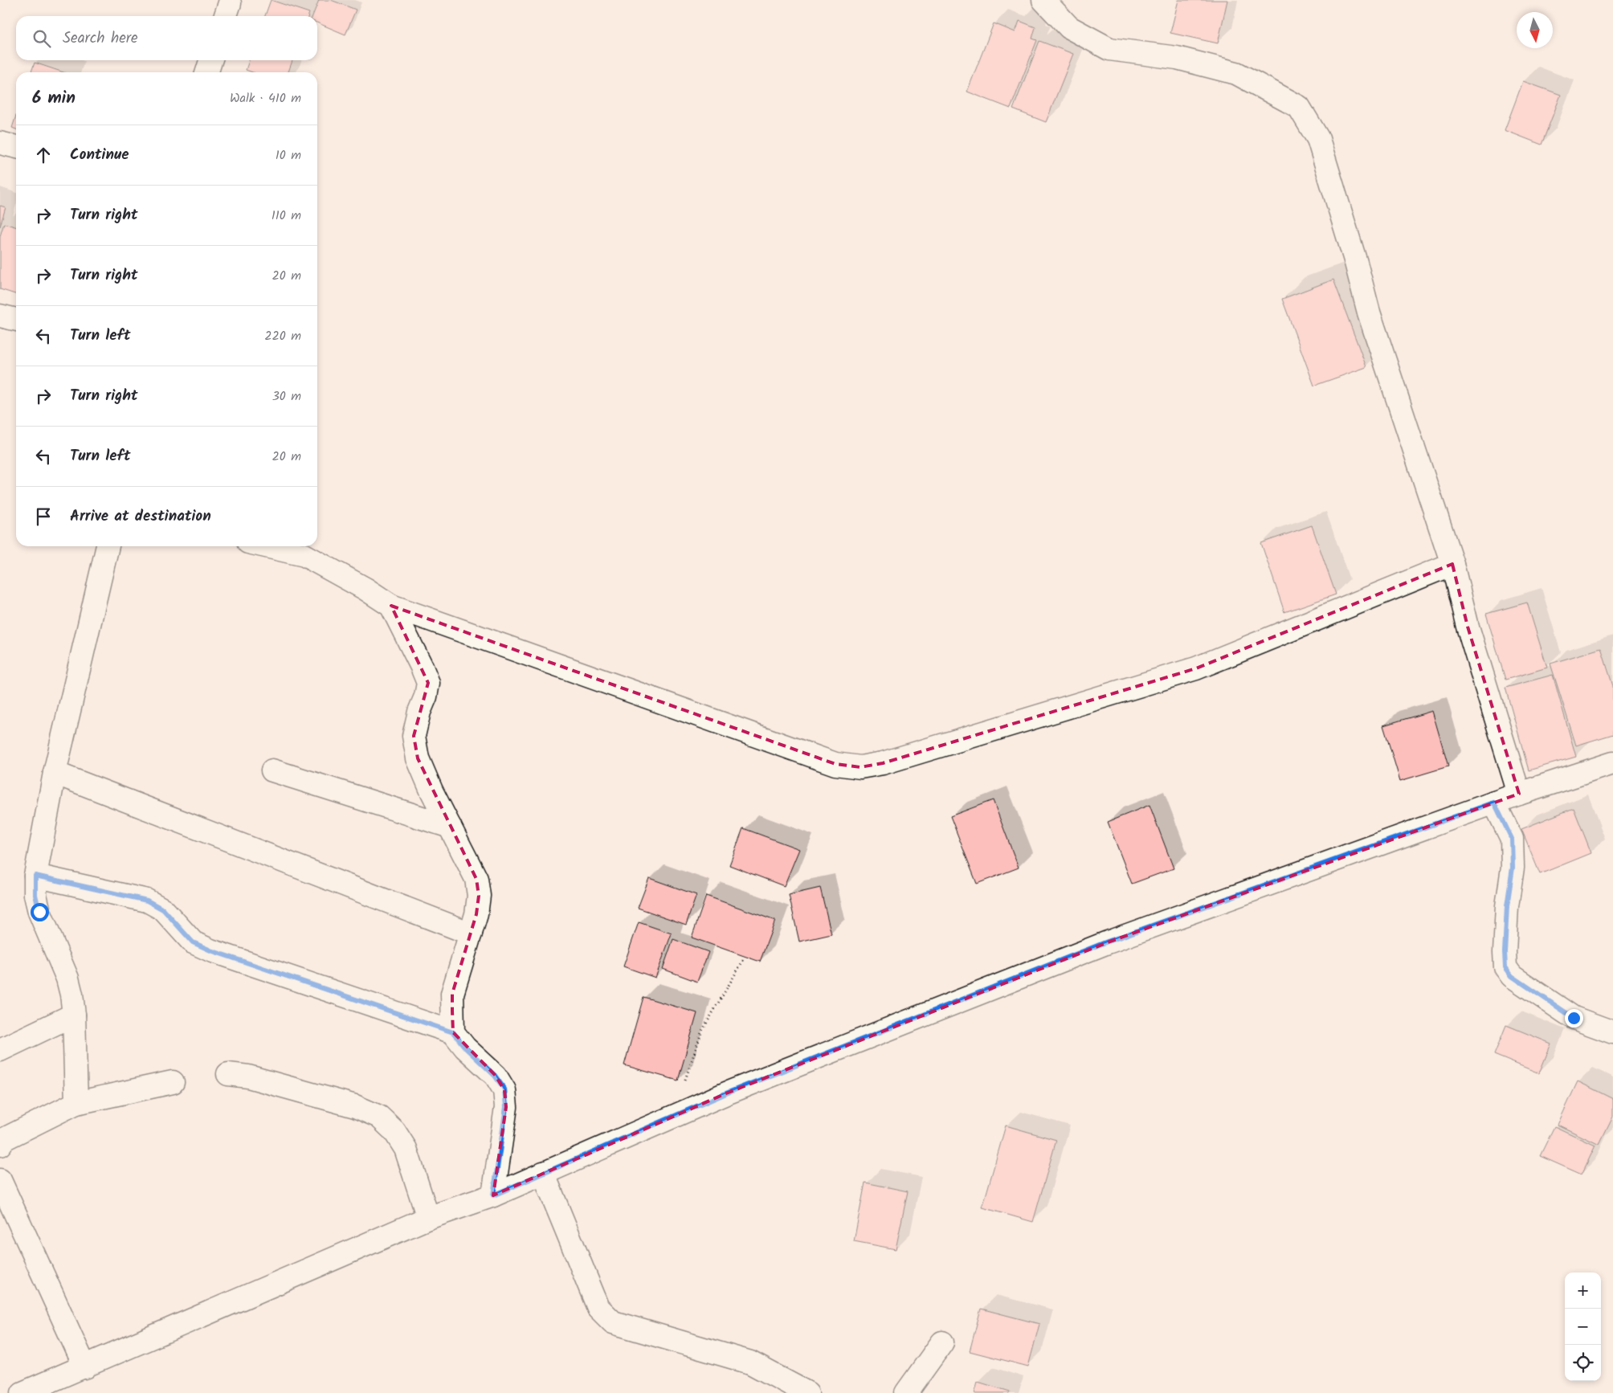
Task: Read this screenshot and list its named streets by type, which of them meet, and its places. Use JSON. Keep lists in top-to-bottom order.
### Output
{
  "north": "bottom",
  "page": {
    "search": "Search here",
    "heading": ["6 min", "Walk · 410 m"],
    "list": [
      ["Continue", "10 m"],
      ["Turn right", "110 m"],
      ["Turn right", "20 m"],
      ["Turn left", "220 m"],
      ["Turn right", "30 m"],
      ["Turn left", "20 m"],
      "Arrive at destination"
    ],
    "map_buttons": ["+", "−"]
  }
}
